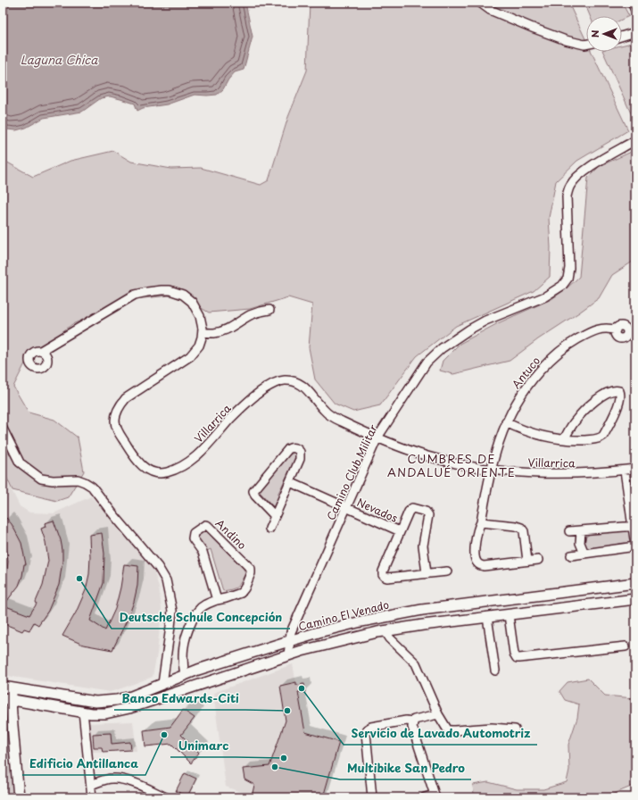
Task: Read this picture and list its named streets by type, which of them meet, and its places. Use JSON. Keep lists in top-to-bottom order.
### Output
{
  "streets": {
    "street": [
      "Antuco",
      "Villarrica",
      "Camino Club Militar",
      "Nevados",
      "Andino",
      "Camino El Venado"
    ]
  },
  "crossings": [
    ["Antuco", "Villarrica"],
    ["Villarrica", "Camino Club Militar"],
    ["Camino Club Militar", "Nevados"],
    ["Camino Club Militar", "Camino El Venado"],
    ["Andino", "Camino El Venado"]
  ],
  "districts": ["CUMBRES DE ANDALUÉ ORIENTE"],
  "water": ["Laguna Chica"],
  "places": [
    "Deutsche Schule Concepción",
    "Servicio de Lavado Automotriz",
    "Banco Edwards-Citi",
    "Edificio Antillanca",
    "Unimarc",
    "Multibike San Pedro"
  ],
  "north": "left"
}
